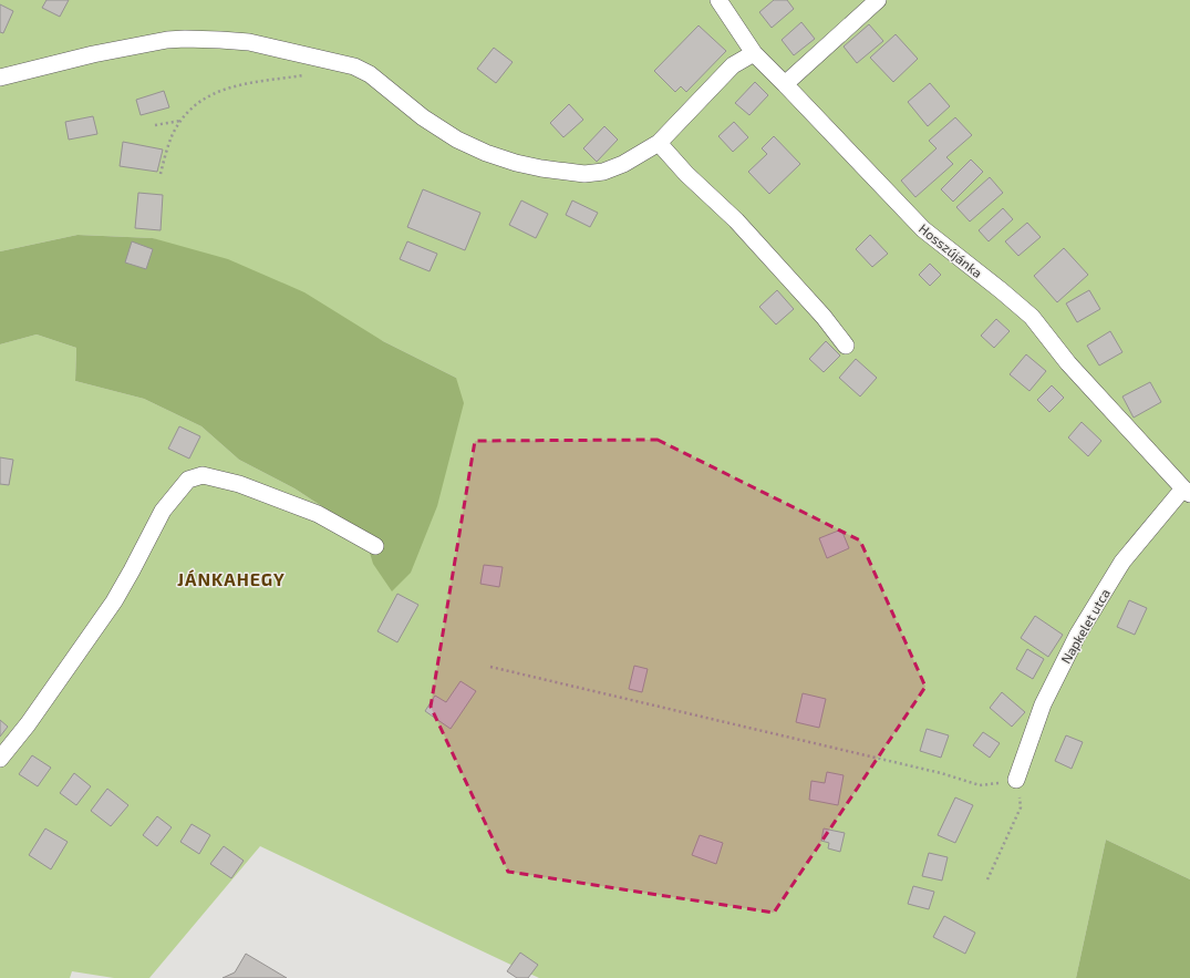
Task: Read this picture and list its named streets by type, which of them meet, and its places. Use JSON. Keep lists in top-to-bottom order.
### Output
{
  "streets": {
    "street": ["Hosszújánka", "Napkelet utca"]
  },
  "crossings": [
    ["Hosszújánka", "Napkelet utca"]
  ],
  "districts": ["JÁNKAHEGY"]
}
